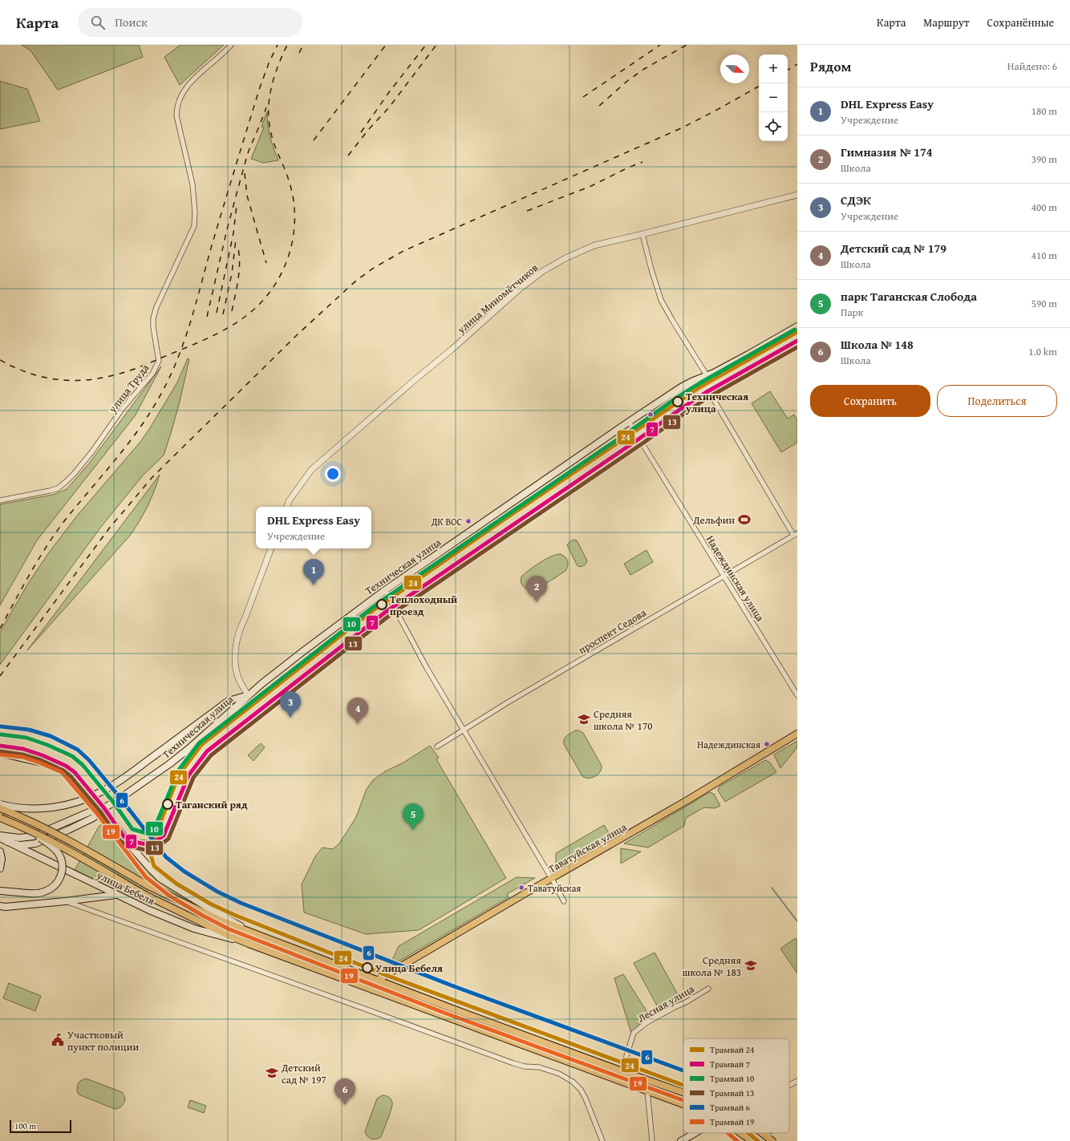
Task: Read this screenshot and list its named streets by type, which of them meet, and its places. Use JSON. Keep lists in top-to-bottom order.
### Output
{
  "streets": {
    "main road": ["Техническая улица", "Таватуйская улица", "улица Бебеля"],
    "street": [
      "улица Миномётчиков",
      "улица Труда",
      "Надеждинская улица",
      "проспект Седова",
      "Лесная улица"
    ]
  },
  "crossings": [
    ["Техническая улица", "Надеждинская улица"],
    ["Техническая улица", "улица Бебеля"],
    ["Надеждинская улица", "проспект Седова"],
    ["Таватуйская улица", "улица Бебеля"],
    ["улица Бебеля", "Лесная улица"]
  ],
  "places": {
    "other": [
      "Техническая улица",
      "ДК ВОС",
      "Теплоходный проезд",
      "Надеждинская",
      "Таганский ряд",
      "Таватуйская",
      "Улица Бебеля"
    ],
    "sports": ["Дельфин"],
    "school or university": ["Средняя школа № 170", "Средняя школа № 183", "Детский сад № 197"],
    "public building": ["Участковый пункт полиции"]
  },
  "lines": [
    "tram line 10",
    "tram line 24",
    "tram line 7",
    "tram line 13",
    "tram line 6",
    "tram line 19"
  ],
  "legend": [
    "Трамвай 24",
    "Трамвай 7",
    "Трамвай 10",
    "Трамвай 13",
    "Трамвай 6",
    "Трамвай 19"
  ],
  "scale_bar": "100 m",
  "north": "bottom right",
  "page": {
    "header": "Карта",
    "search": "Поиск",
    "nav": ["Карта", "Маршрут", "Сохранённые"],
    "heading": ["Рядом", "Найдено: 6"],
    "map_buttons": ["+", "−"],
    "list": [
      {
        "mark": "1",
        "name": "DHL Express Easy",
        "note": "Учреждение",
        "value": "180 m"
      },
      {
        "mark": "2",
        "name": "Гимназия № 174",
        "note": "Школа",
        "value": "390 m"
      },
      {
        "mark": "3",
        "name": "СДЭК",
        "note": "Учреждение",
        "value": "400 m"
      },
      {
        "mark": "4",
        "name": "Детский сад № 179",
        "note": "Школа",
        "value": "410 m"
      },
      {
        "mark": "5",
        "name": "парк Таганская Слобода",
        "note": "Парк",
        "value": "590 m"
      },
      {
        "mark": "6",
        "name": "Школа № 148",
        "note": "Школа",
        "value": "1.0 km"
      }
    ],
    "buttons": ["Сохранить", "Поделиться"],
    "popup": ["DHL Express Easy", "Учреждение"],
    "pins": [
      "1",
      "2",
      "3",
      "4",
      "5",
      "6"
    ],
    "scale": "100 m"
  }
}
